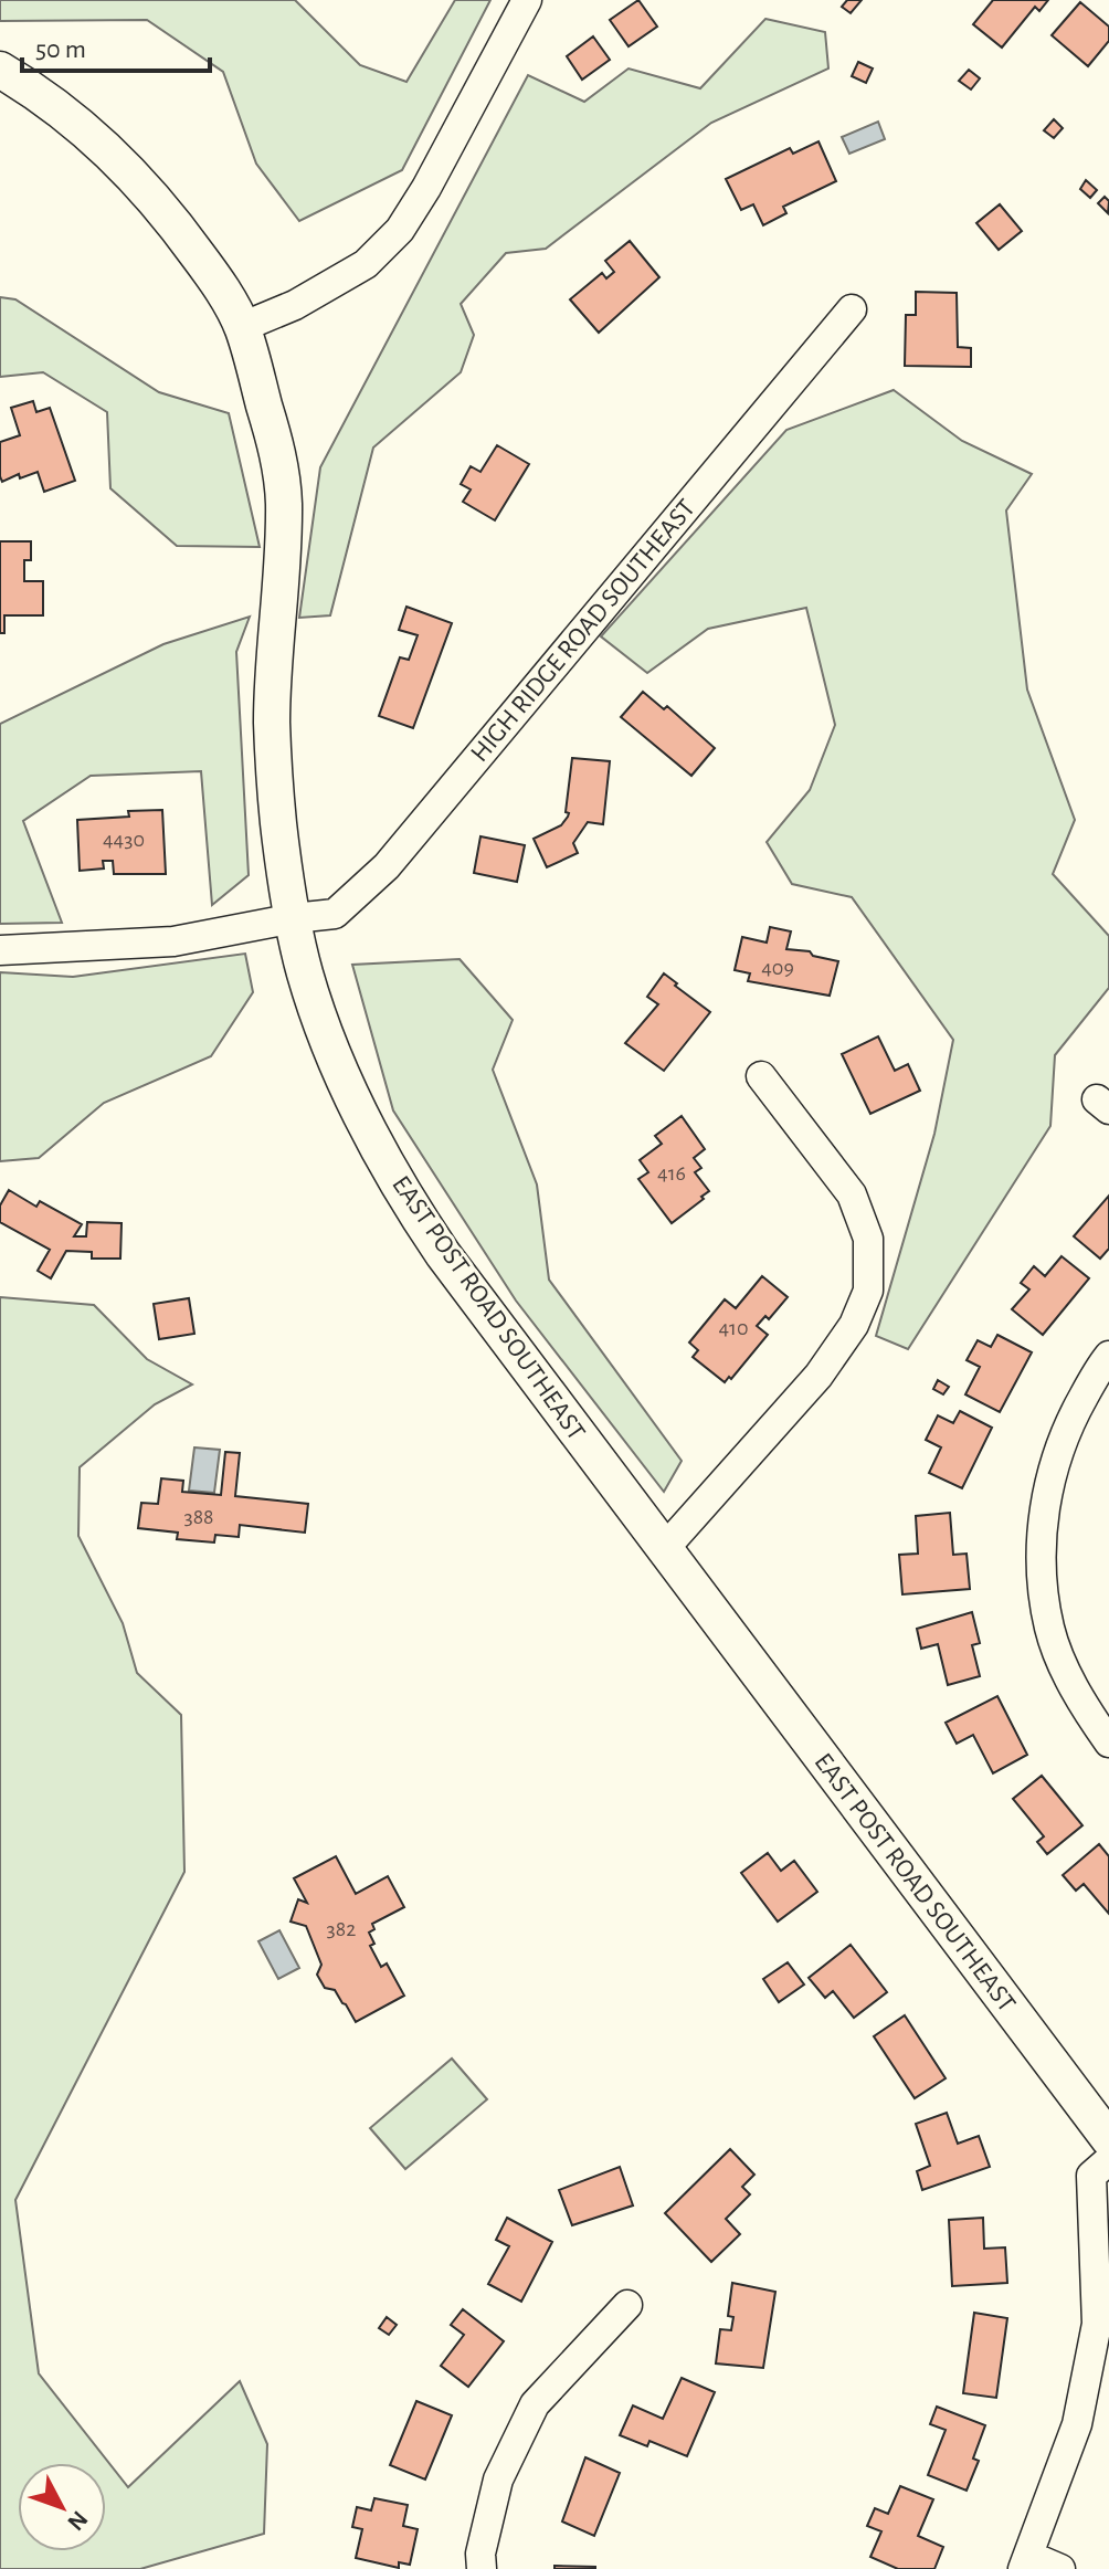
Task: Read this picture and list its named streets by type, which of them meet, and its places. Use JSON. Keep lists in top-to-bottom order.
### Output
{
  "streets": {
    "main road": ["EAST POST ROAD SOUTHEAST"],
    "street": ["HIGH RIDGE ROAD SOUTHEAST"]
  },
  "crossings": [
    ["HIGH RIDGE ROAD SOUTHEAST", "EAST POST ROAD SOUTHEAST"]
  ],
  "house_numbers": [
    "4430",
    "409",
    "416",
    "410",
    "388",
    "382"
  ],
  "scale_bar": "50 m",
  "north": "bottom right"
}
